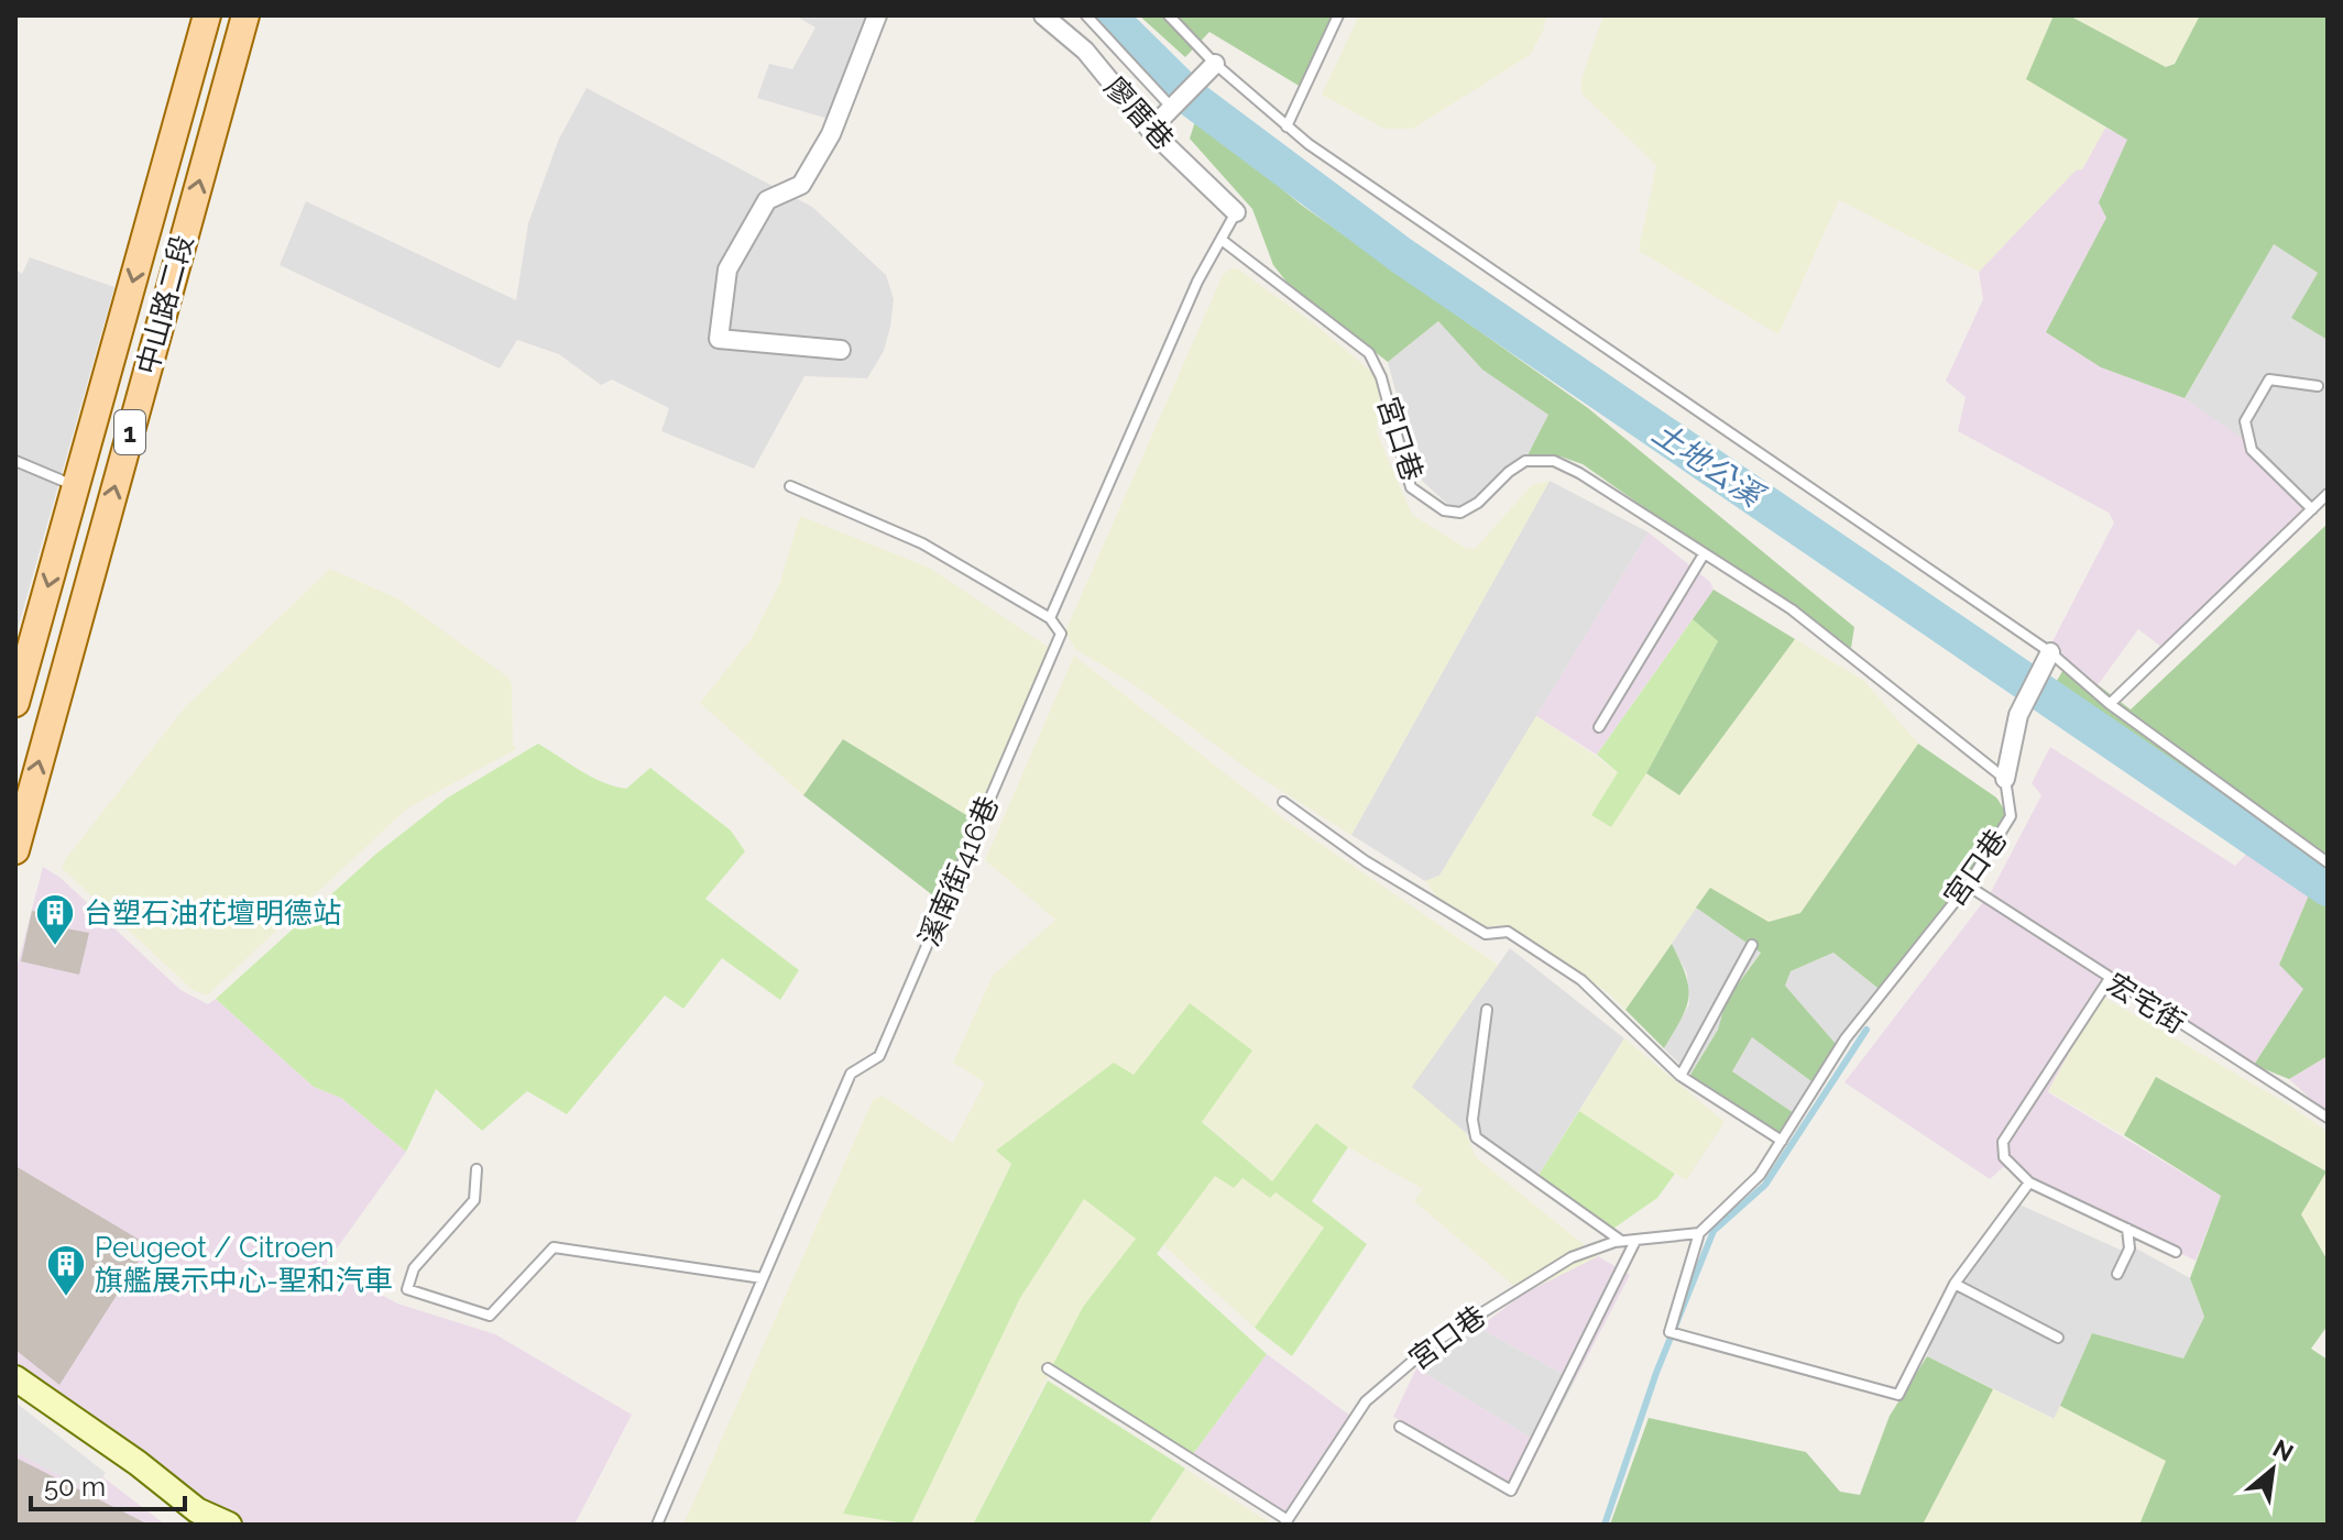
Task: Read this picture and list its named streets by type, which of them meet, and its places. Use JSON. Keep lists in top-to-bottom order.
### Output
{
  "streets": {
    "main road": ["中山路二段", "1"],
    "street": ["廖厝巷"],
    "lane": ["宮口巷", "溪南街416巷", "宏宅街"]
  },
  "crossings": [
    ["廖厝巷", "溪南街416巷"],
    ["宮口巷", "溪南街416巷"],
    ["宮口巷", "宏宅街"]
  ],
  "water": ["土地公溪"],
  "places": {
    "building": ["台塑石油花壇明德站", "Peugeot / Citroen 旗艦展示中心-聖和汽車"]
  },
  "scale_bar": "50 m",
  "north": "top right"
}
